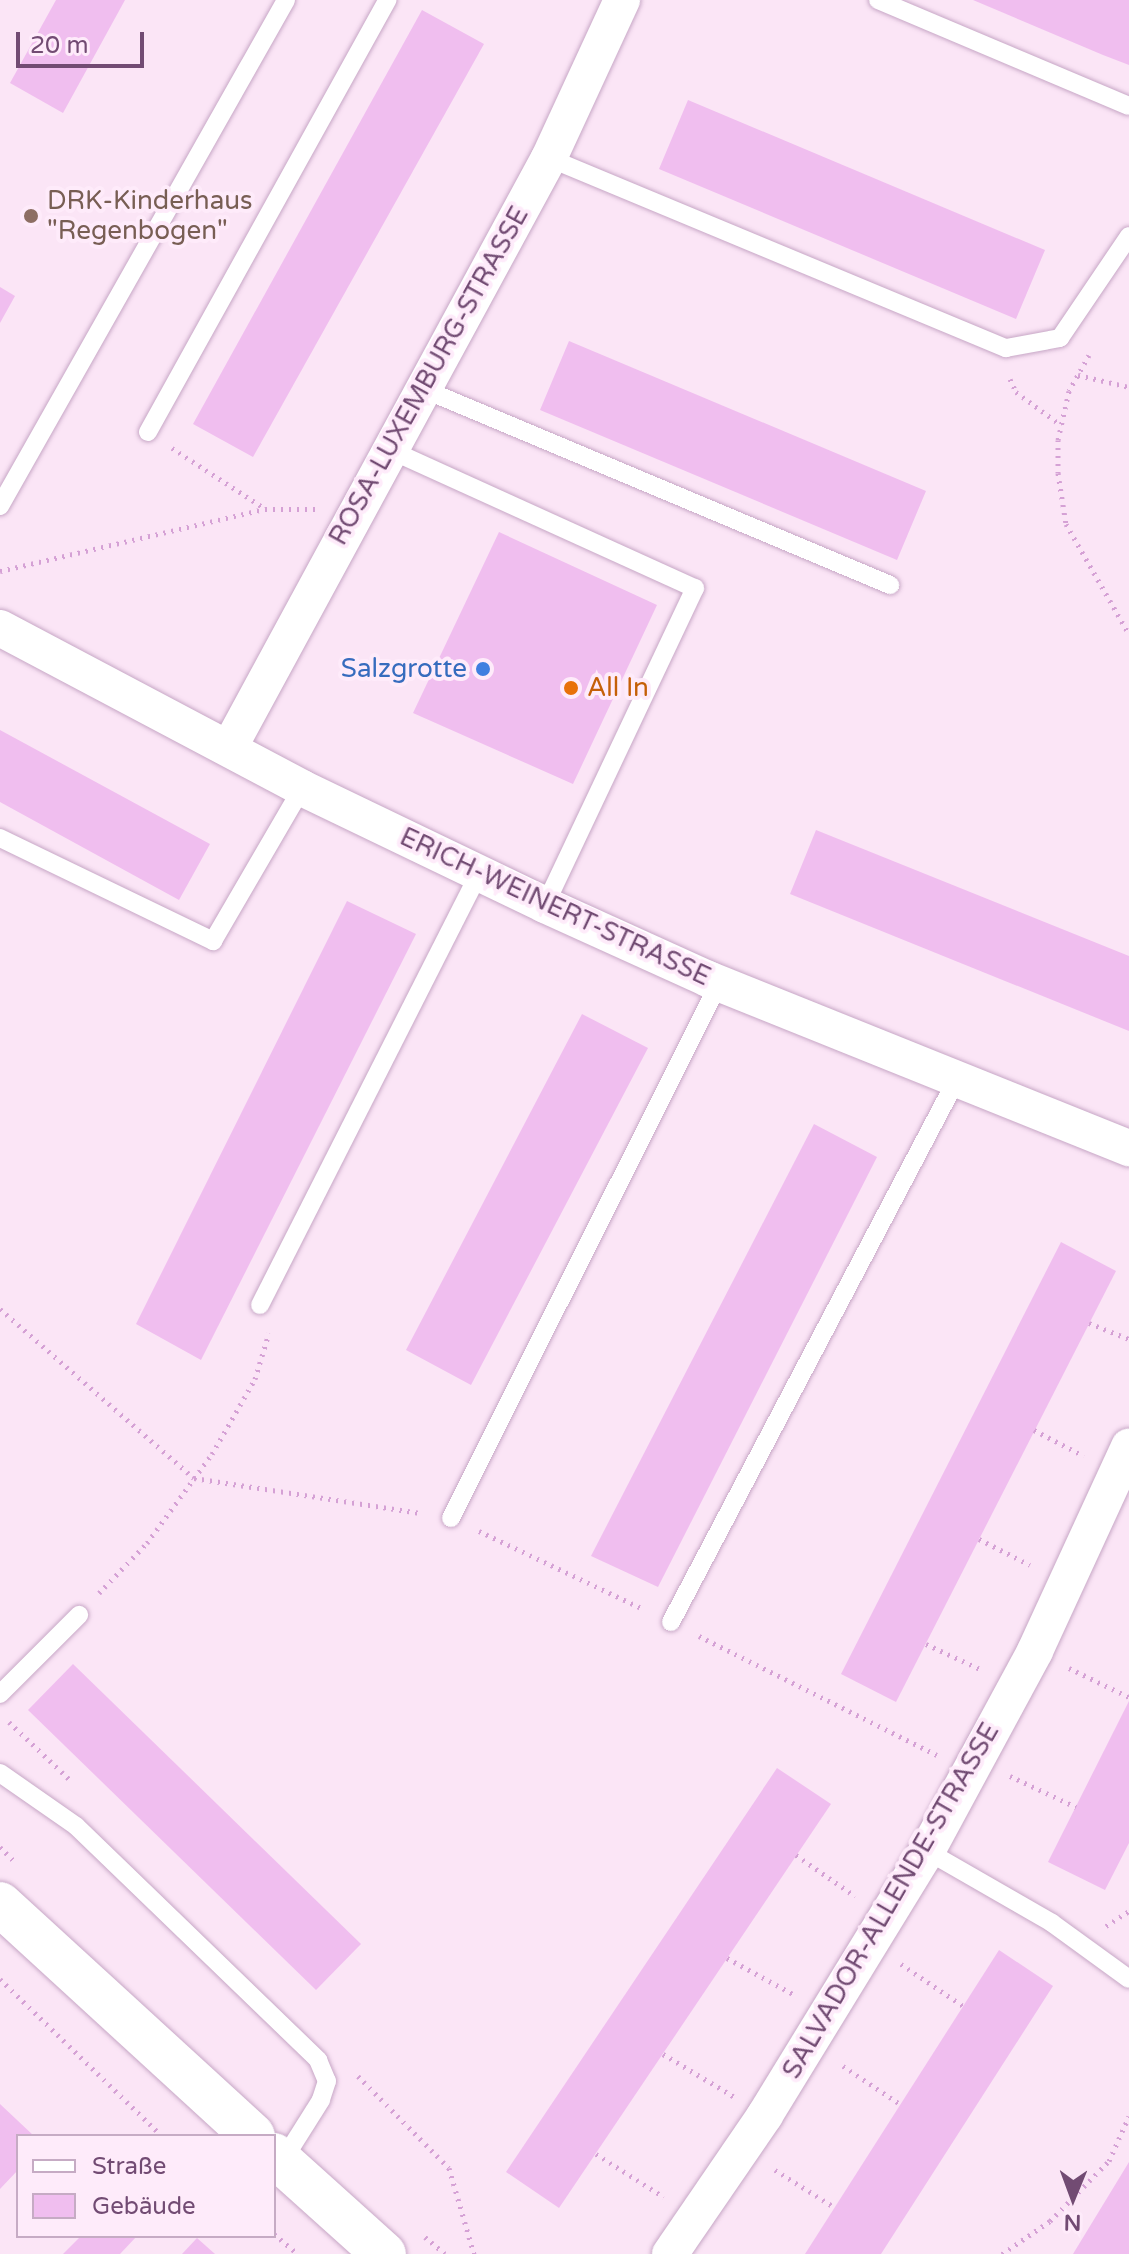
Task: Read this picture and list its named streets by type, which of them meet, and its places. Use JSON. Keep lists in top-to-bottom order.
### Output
{
  "streets": {
    "street": ["ROSA-LUXEMBURG-STRASSE", "ERICH-WEINERT-STRASSE", "SALVADOR-ALLENDE-STRASSE"]
  },
  "crossings": [
    ["ROSA-LUXEMBURG-STRASSE", "ERICH-WEINERT-STRASSE"]
  ],
  "places": ["DRK-Kinderhaus \"Regenbogen\"", "Salzgrotte", "All In"],
  "legend": ["Straße", "Gebäude"],
  "scale_bar": "20 m",
  "north": "bottom"
}
